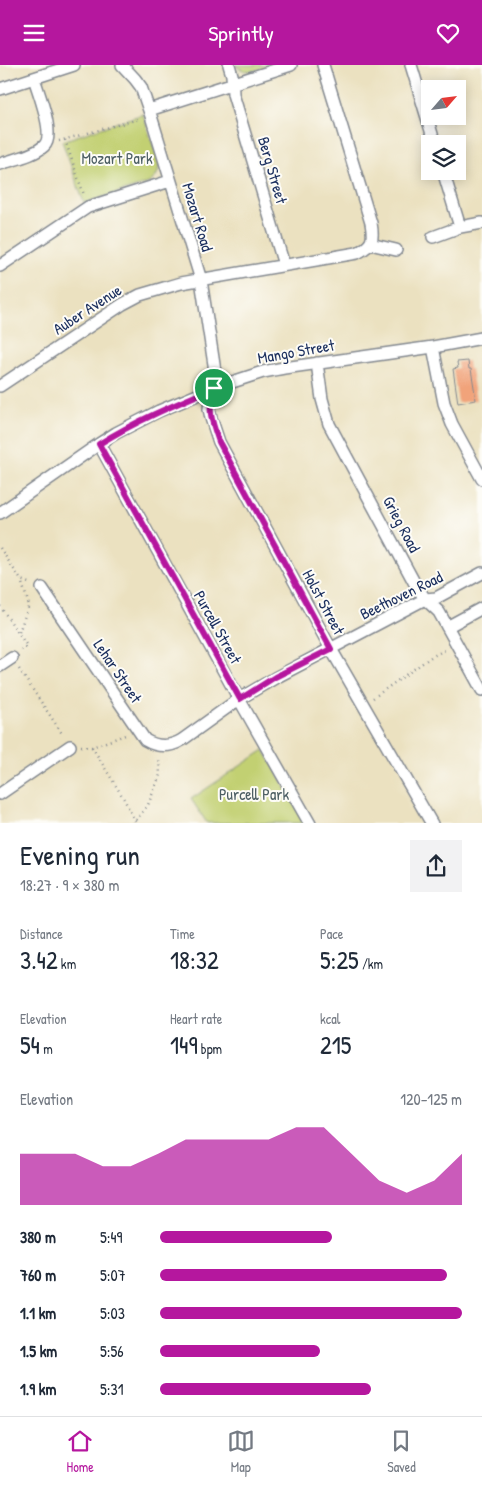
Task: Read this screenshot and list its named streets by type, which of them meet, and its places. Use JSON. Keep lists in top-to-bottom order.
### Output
{
  "streets": {
    "street": [
      "Berg Street",
      "Mozart Road",
      "Auber Avenue",
      "Mango Street",
      "Grieg Road",
      "Beethoven Road",
      "Holst Street",
      "Purcell Street",
      "Lehar Street"
    ]
  },
  "crossings": [
    ["Mozart Road", "Auber Avenue"],
    ["Mozart Road", "Mango Street"],
    ["Mozart Road", "Holst Street"],
    ["Mango Street", "Grieg Road"],
    ["Mango Street", "Holst Street"],
    ["Mango Street", "Purcell Street"],
    ["Grieg Road", "Beethoven Road"],
    ["Beethoven Road", "Holst Street"],
    ["Beethoven Road", "Purcell Street"],
    ["Beethoven Road", "Lehar Street"]
  ],
  "parks": ["Mozart Park", "Purcell Park"],
  "north": "top right",
  "page": {
    "header": "Sprintly",
    "heading": ["Evening run", "18:27 · 9 × 380 m"],
    "stats": [
      ["Distance", "3.42 km"],
      ["Time", "18:32"],
      ["Pace", "5:25 /km"],
      ["Elevation", "54 m"],
      ["Heart rate", "149 bpm"],
      ["kcal", "215"]
    ],
    "chart": ["Elevation", "120–125 m"],
    "list": [
      {
        "name": "380 m",
        "note": "5:49"
      },
      {
        "name": "760 m",
        "note": "5:07"
      },
      {
        "name": "1.1 km",
        "note": "5:03"
      },
      {
        "name": "1.5 km",
        "note": "5:56"
      },
      {
        "name": "1.9 km",
        "note": "5:31"
      }
    ],
    "tabs": ["Home", "Map", "Saved"]
  }
}
